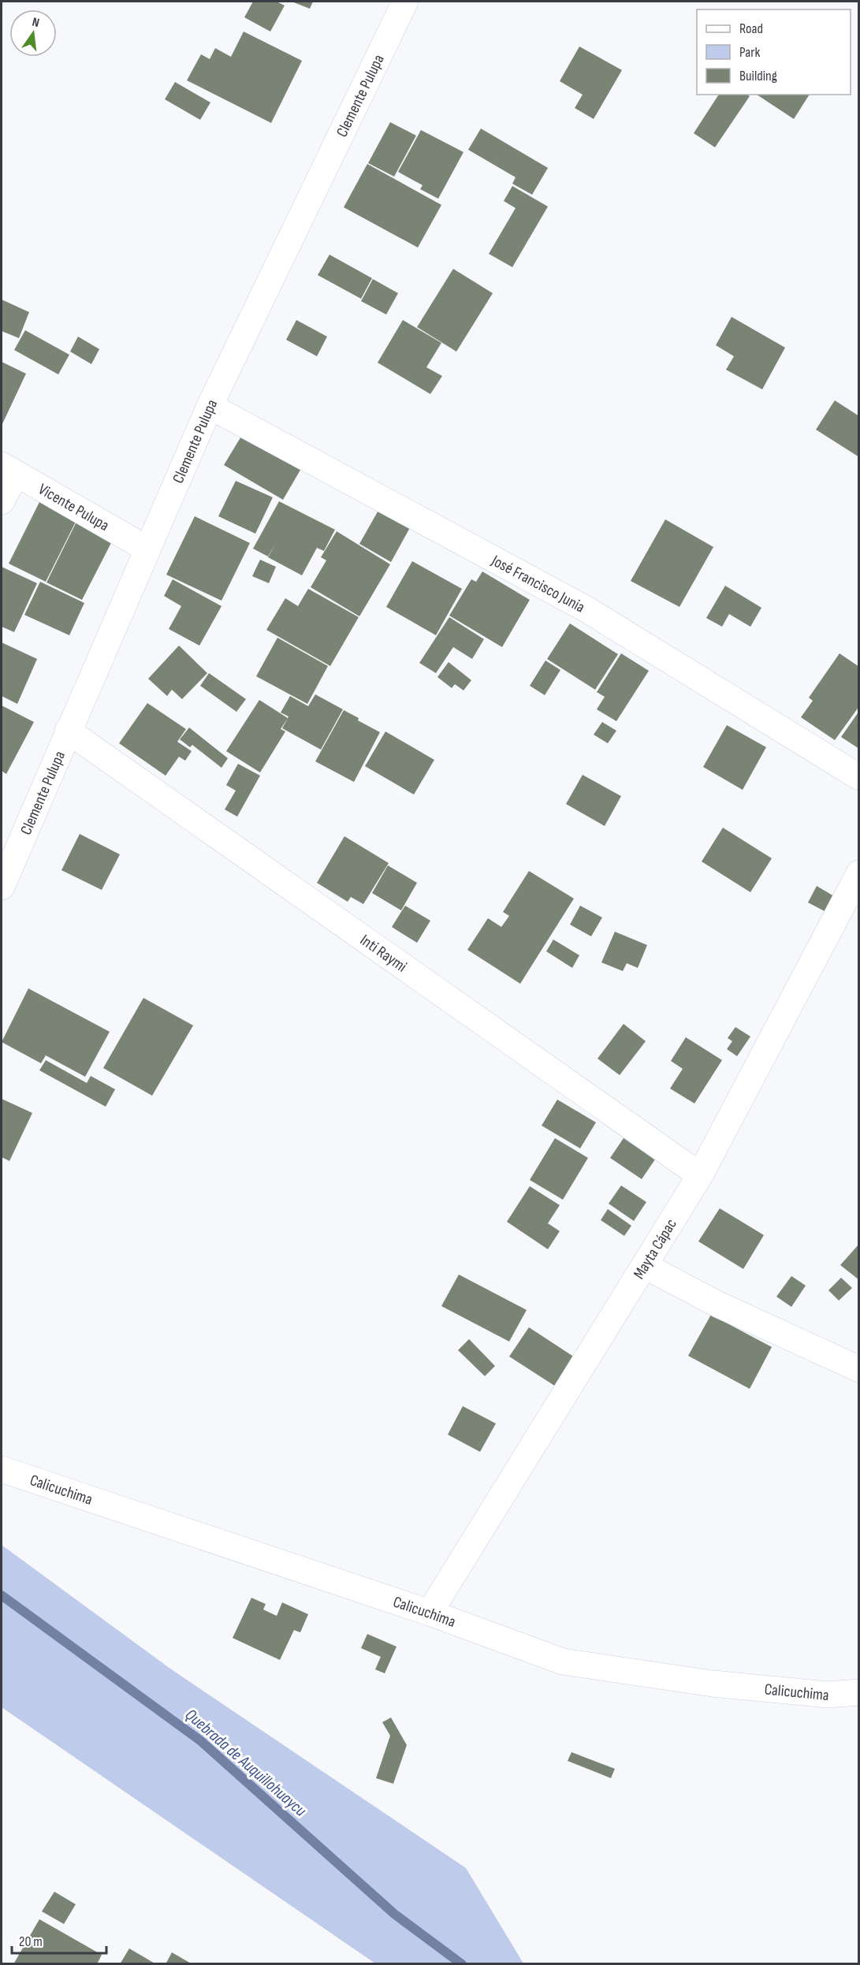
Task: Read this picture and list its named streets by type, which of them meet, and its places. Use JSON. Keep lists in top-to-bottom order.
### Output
{
  "streets": {
    "street": [
      "Clemente Pulupa",
      "Vicente Pulupa",
      "José Francisco Junia",
      "Inti Raymi",
      "Mayta Cápac",
      "Calicuchima"
    ]
  },
  "crossings": [
    ["Clemente Pulupa", "Vicente Pulupa"],
    ["Clemente Pulupa", "José Francisco Junia"],
    ["Clemente Pulupa", "Inti Raymi"],
    ["Inti Raymi", "Mayta Cápac"],
    ["Mayta Cápac", "Calicuchima"]
  ],
  "water": ["Quebrada de Auquillohuaycu"],
  "legend": ["Road", "Park", "Building"],
  "scale_bar": "20 m",
  "north": "top"
}
